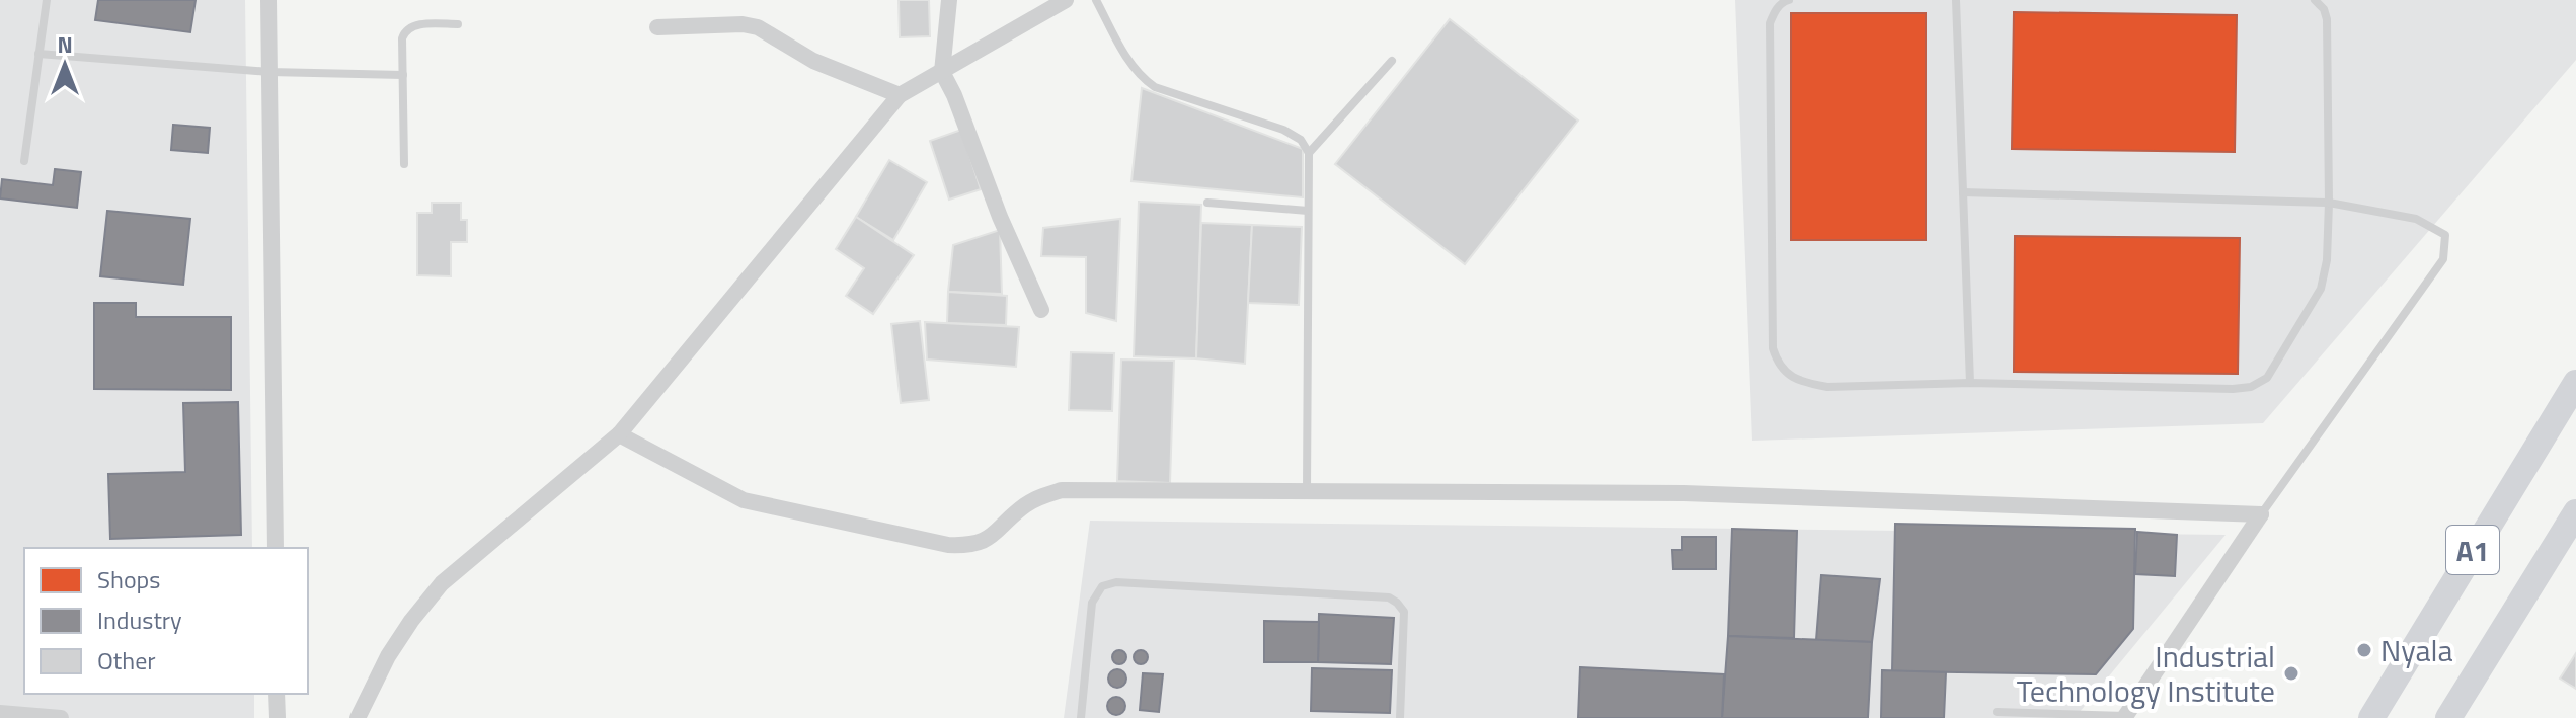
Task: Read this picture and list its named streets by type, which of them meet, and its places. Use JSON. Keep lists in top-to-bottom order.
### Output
{
  "streets": {
    "main road": ["A1"]
  },
  "places": ["Nyala", "Industrial Technology Institute"],
  "legend": ["Shops", "Industry", "Other"],
  "north": "top"
}
